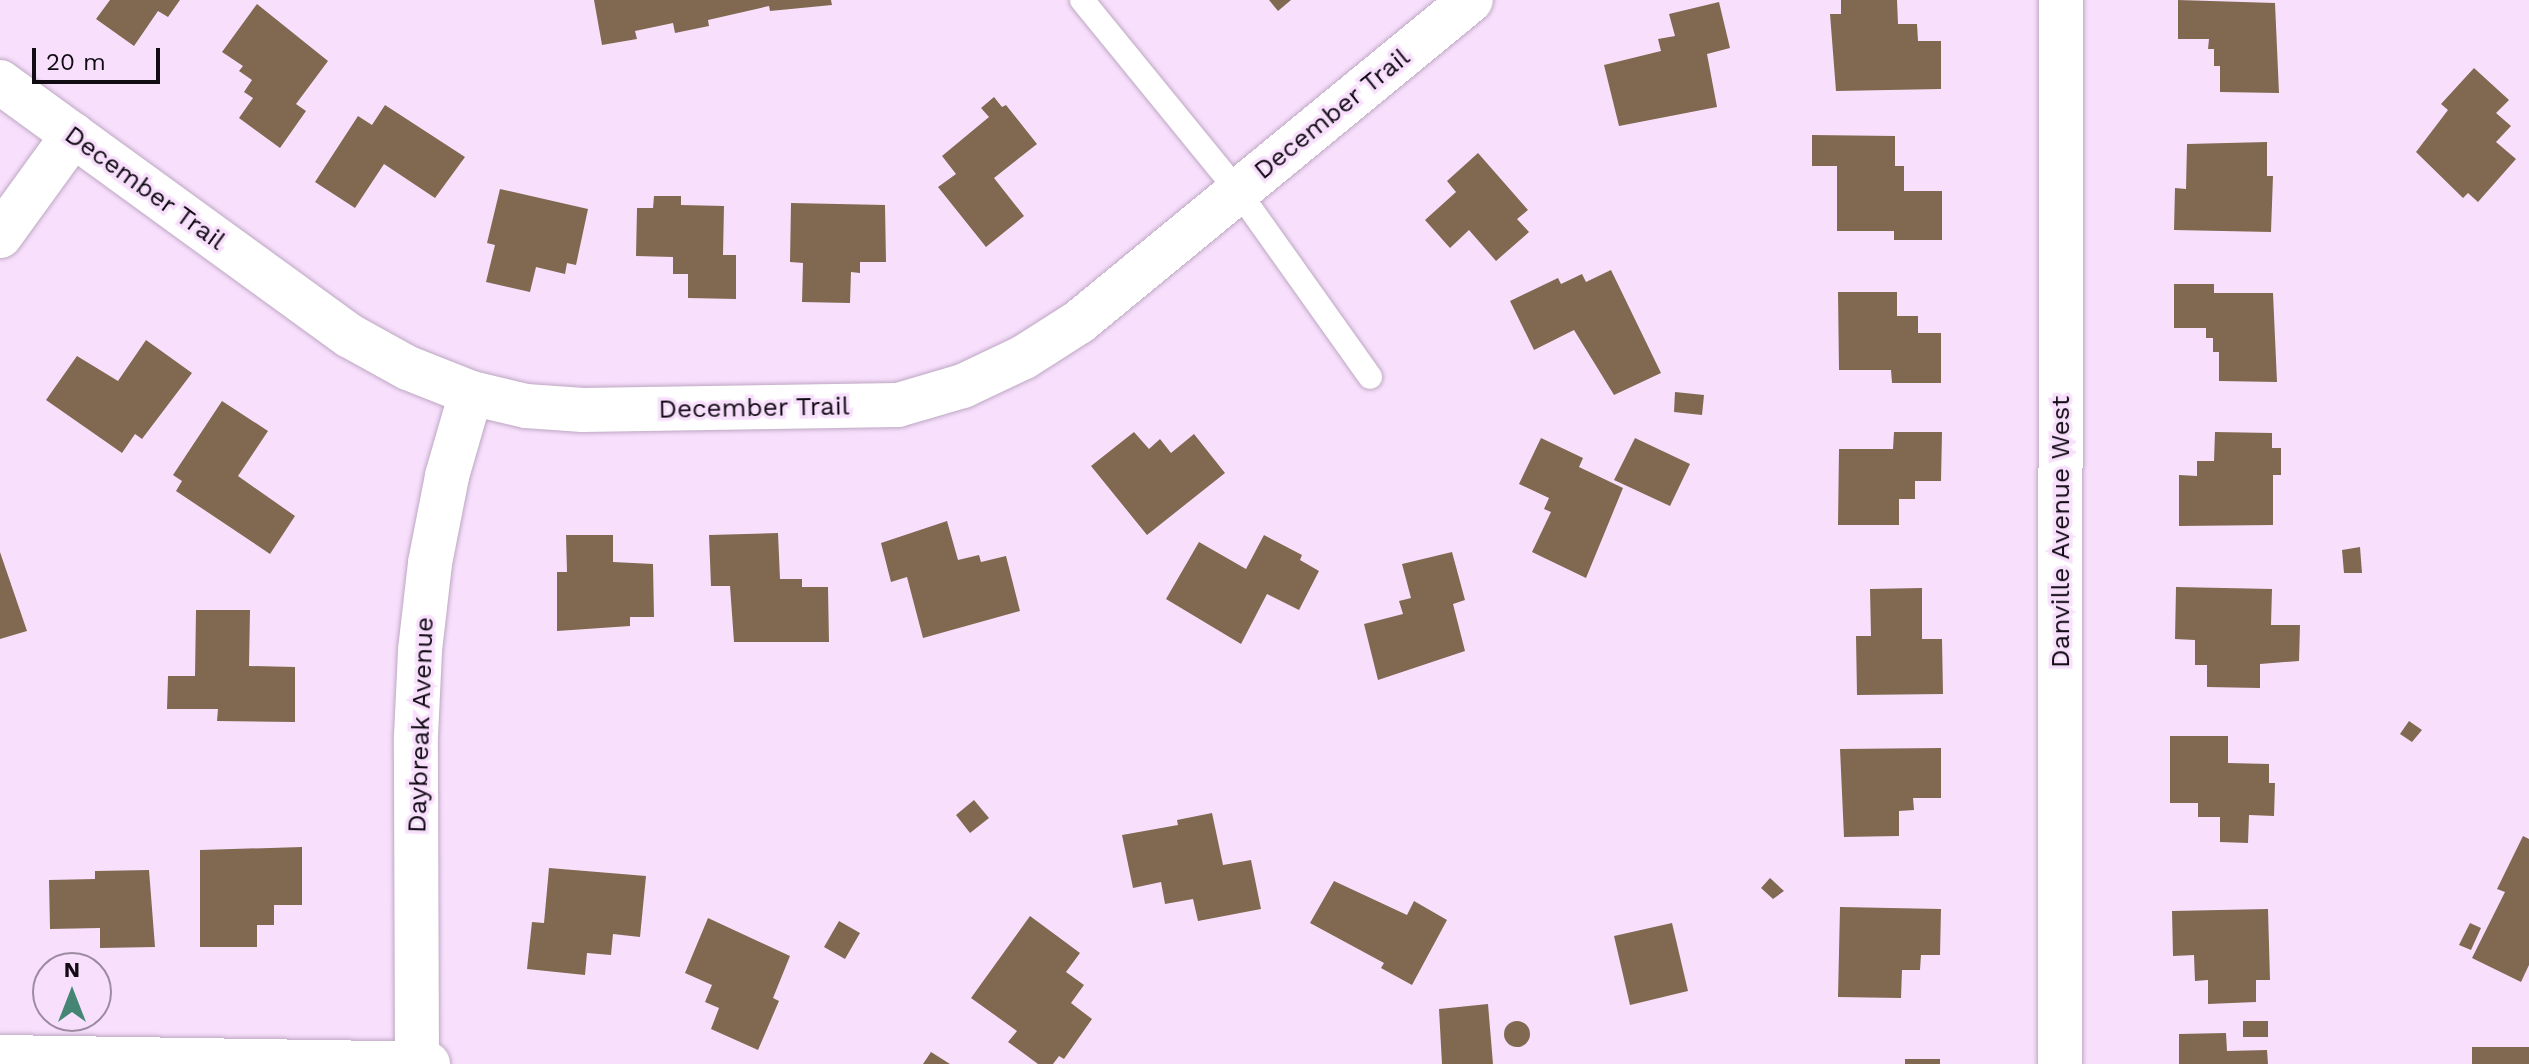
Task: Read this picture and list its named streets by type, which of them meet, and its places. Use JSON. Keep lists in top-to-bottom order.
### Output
{
  "streets": {
    "street": ["December Trail", "Danville Avenue West", "Daybreak Avenue"]
  },
  "crossings": [
    ["December Trail", "Daybreak Avenue"]
  ],
  "scale_bar": "20 m",
  "north": "top"
}
